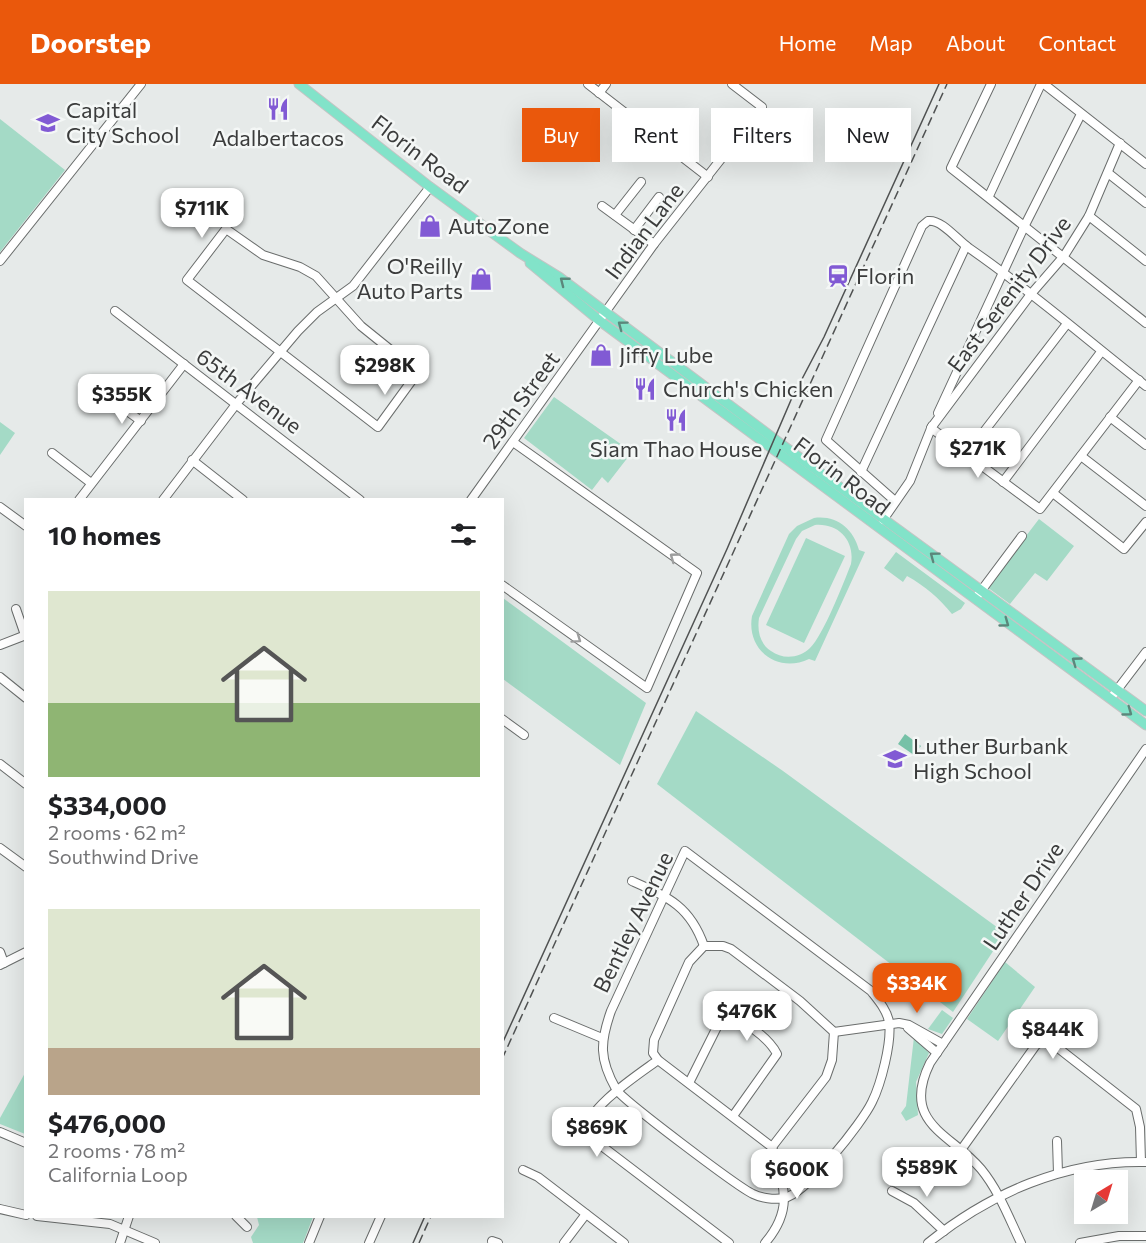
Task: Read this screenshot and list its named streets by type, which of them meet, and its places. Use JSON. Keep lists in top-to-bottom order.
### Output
{
  "streets": {
    "main road": ["Florin Road"],
    "street": [
      "Indian Lane",
      "East Serenity Drive",
      "65th Avenue",
      "29th Street",
      "Luther Drive",
      "Bentley Avenue"
    ]
  },
  "crossings": [
    ["Florin Road", "Indian Lane"],
    ["Florin Road", "29th Street"],
    ["Indian Lane", "29th Street"]
  ],
  "places": {
    "restaurant": ["Adalbertacos", "Church's Chicken", "Siam Thao House"],
    "school or university": ["Capital City School", "Luther Burbank High School"],
    "shop": ["AutoZone", "O'Reilly Auto Parts", "Jiffy Lube"],
    "station": ["Florin"]
  },
  "north": "top right",
  "page": {
    "header": "Doorstep",
    "nav": [
      "Home",
      "Map",
      "About",
      "Contact"
    ],
    "chip": [
      "Buy",
      "Rent",
      "Filters",
      "New"
    ],
    "price": [
      "$711K",
      "$298K",
      "$355K",
      "$271K",
      "$334K",
      "$476K",
      "$844K",
      "$869K",
      "$589K",
      "$600K"
    ],
    "heading": "10 homes",
    "list": [
      {
        "name": "$334,000",
        "note": "2 rooms · 62 m² · Southwind Drive"
      },
      {
        "name": "$476,000",
        "note": "2 rooms · 78 m² · California Loop"
      }
    ]
  }
}
